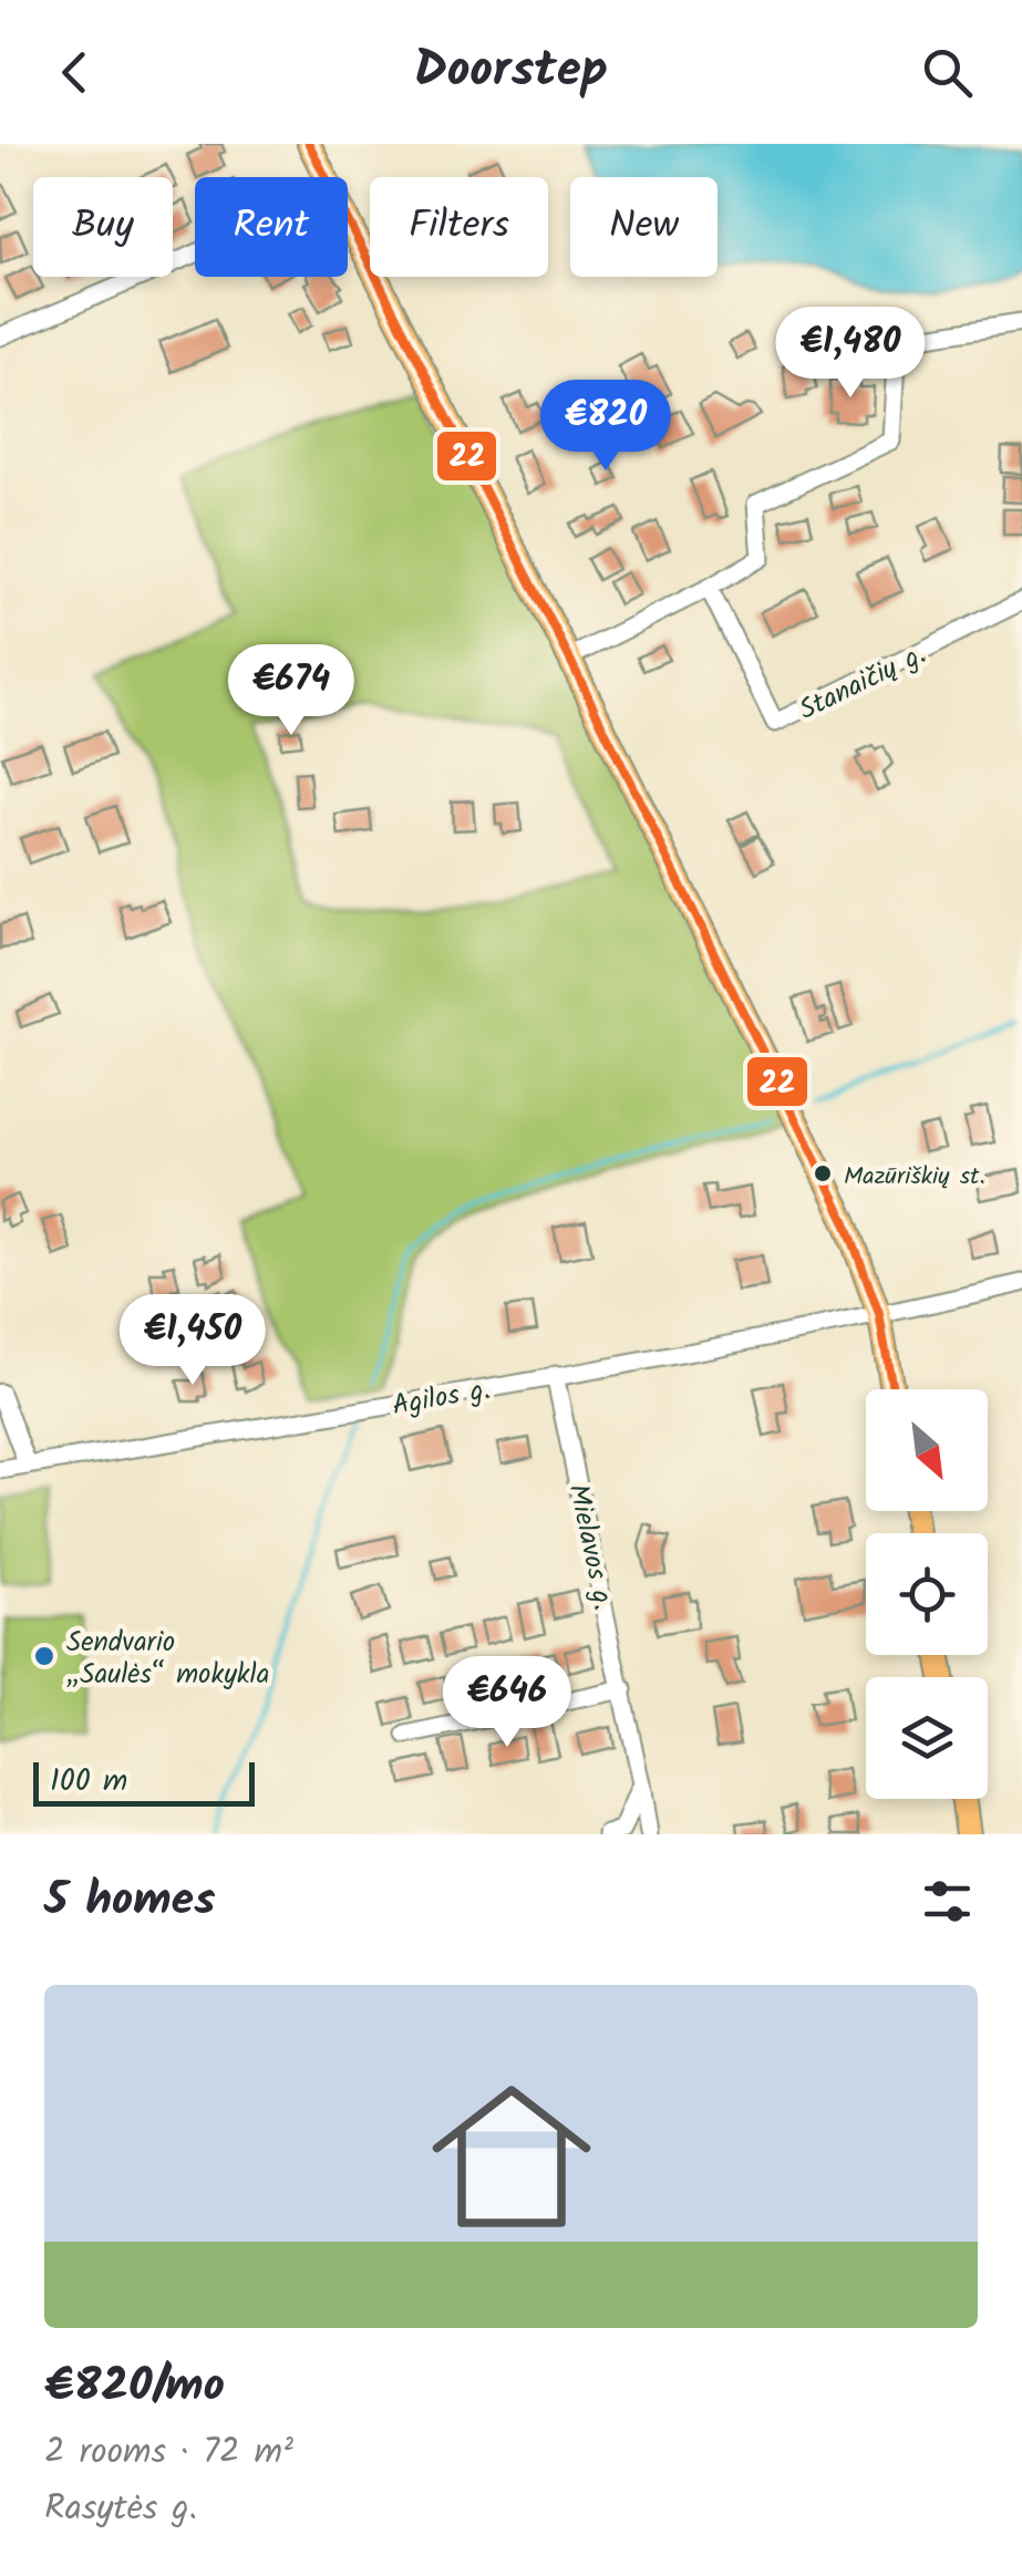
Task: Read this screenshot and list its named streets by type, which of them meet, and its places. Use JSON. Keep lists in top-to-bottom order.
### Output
{
  "streets": {
    "street": ["Stanaičių g.", "Agilos g.", "Mielavos g."]
  },
  "crossings": [
    ["Agilos g.", "Mielavos g."]
  ],
  "places": ["Mazūriškių st.", "Sendvario „Saulės“ mokykla"],
  "lines": ["transit line 22"],
  "scale_bar": "100 m",
  "north": "bottom right",
  "page": {
    "header": "Doorstep",
    "chip": [
      "Buy",
      "Rent",
      "Filters",
      "New"
    ],
    "price": [
      "€1,480",
      "€820",
      "€674",
      "€1,450",
      "€646"
    ],
    "scale": "100 m",
    "heading": "5 homes",
    "list": [
      {
        "name": "€820/mo",
        "note": "2 rooms · 72 m² · Rasytės g."
      }
    ]
  }
}
